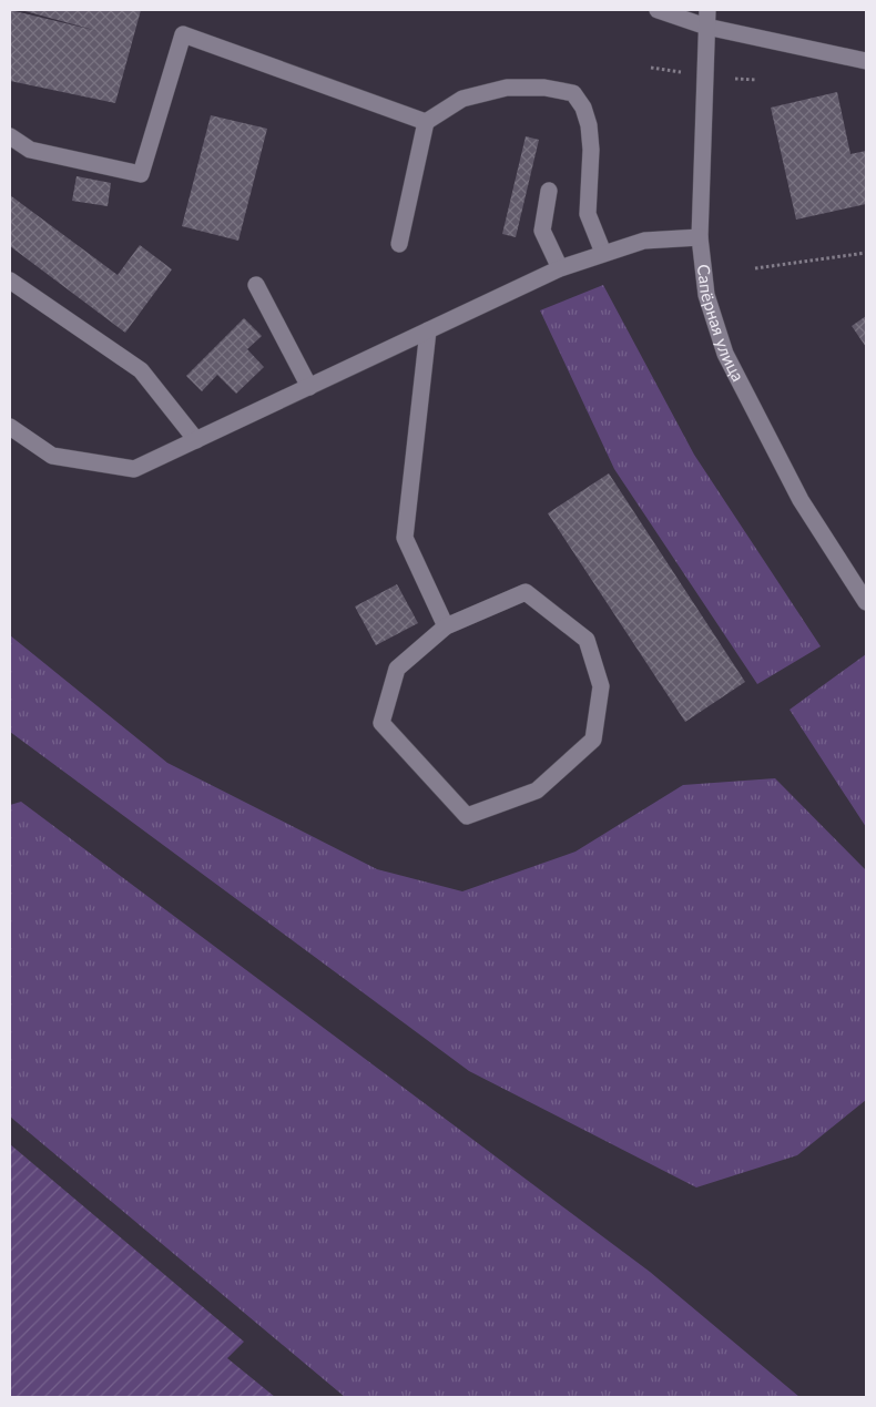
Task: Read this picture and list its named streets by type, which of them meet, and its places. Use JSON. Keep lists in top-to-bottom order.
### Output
{
  "streets": {
    "street": ["Сапёрная улица"]
  }
}
